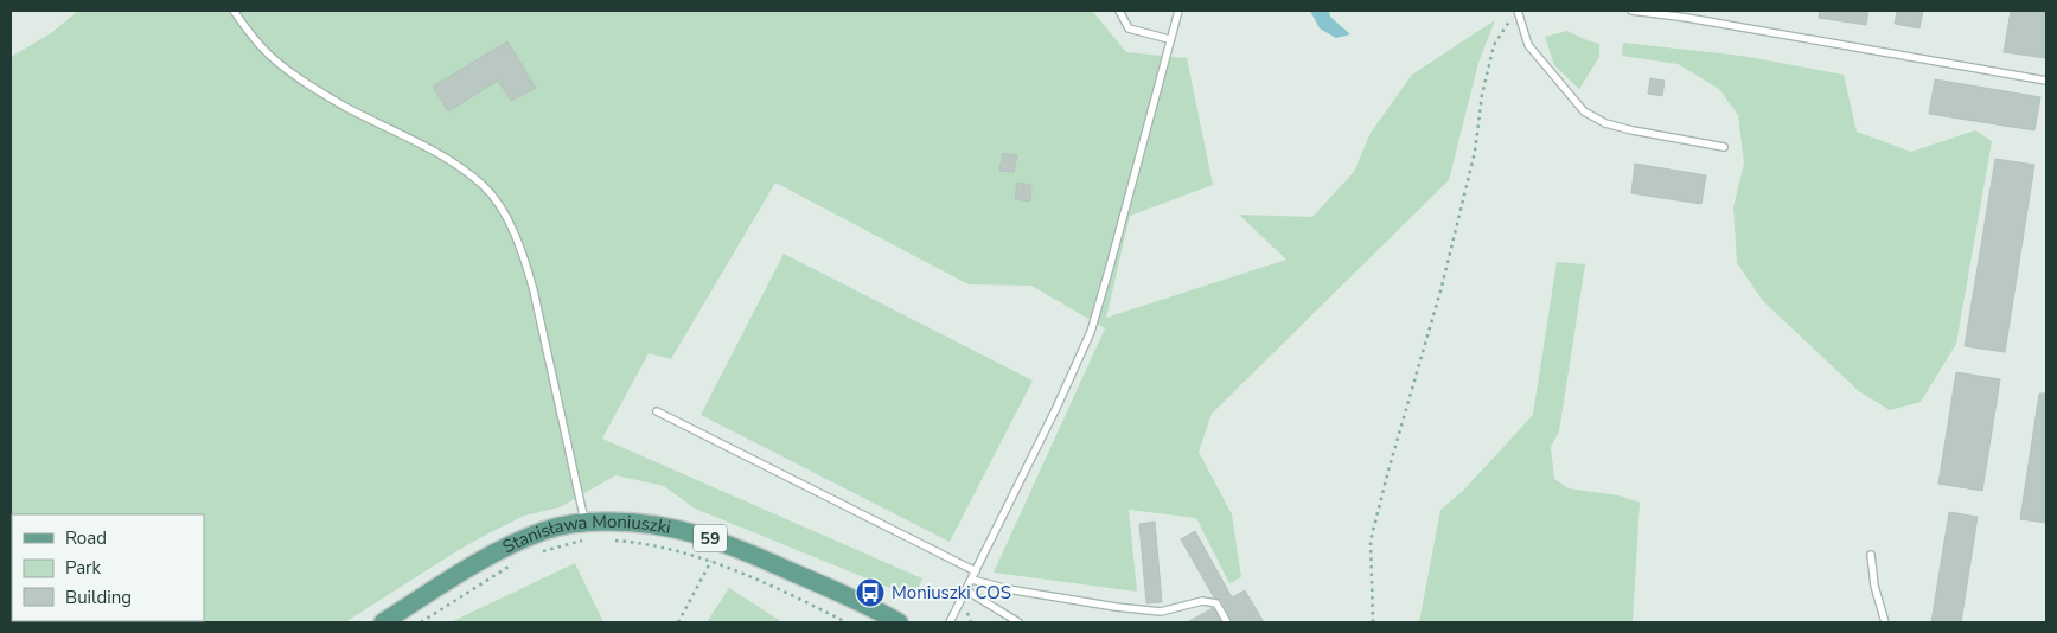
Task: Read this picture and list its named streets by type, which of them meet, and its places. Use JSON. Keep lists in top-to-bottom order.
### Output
{
  "streets": {
    "main road": ["59", "Stanisława Moniuszki"]
  },
  "places": {
    "bus stop": ["Moniuszki COS"]
  },
  "legend": ["Road", "Park", "Building"]
}
